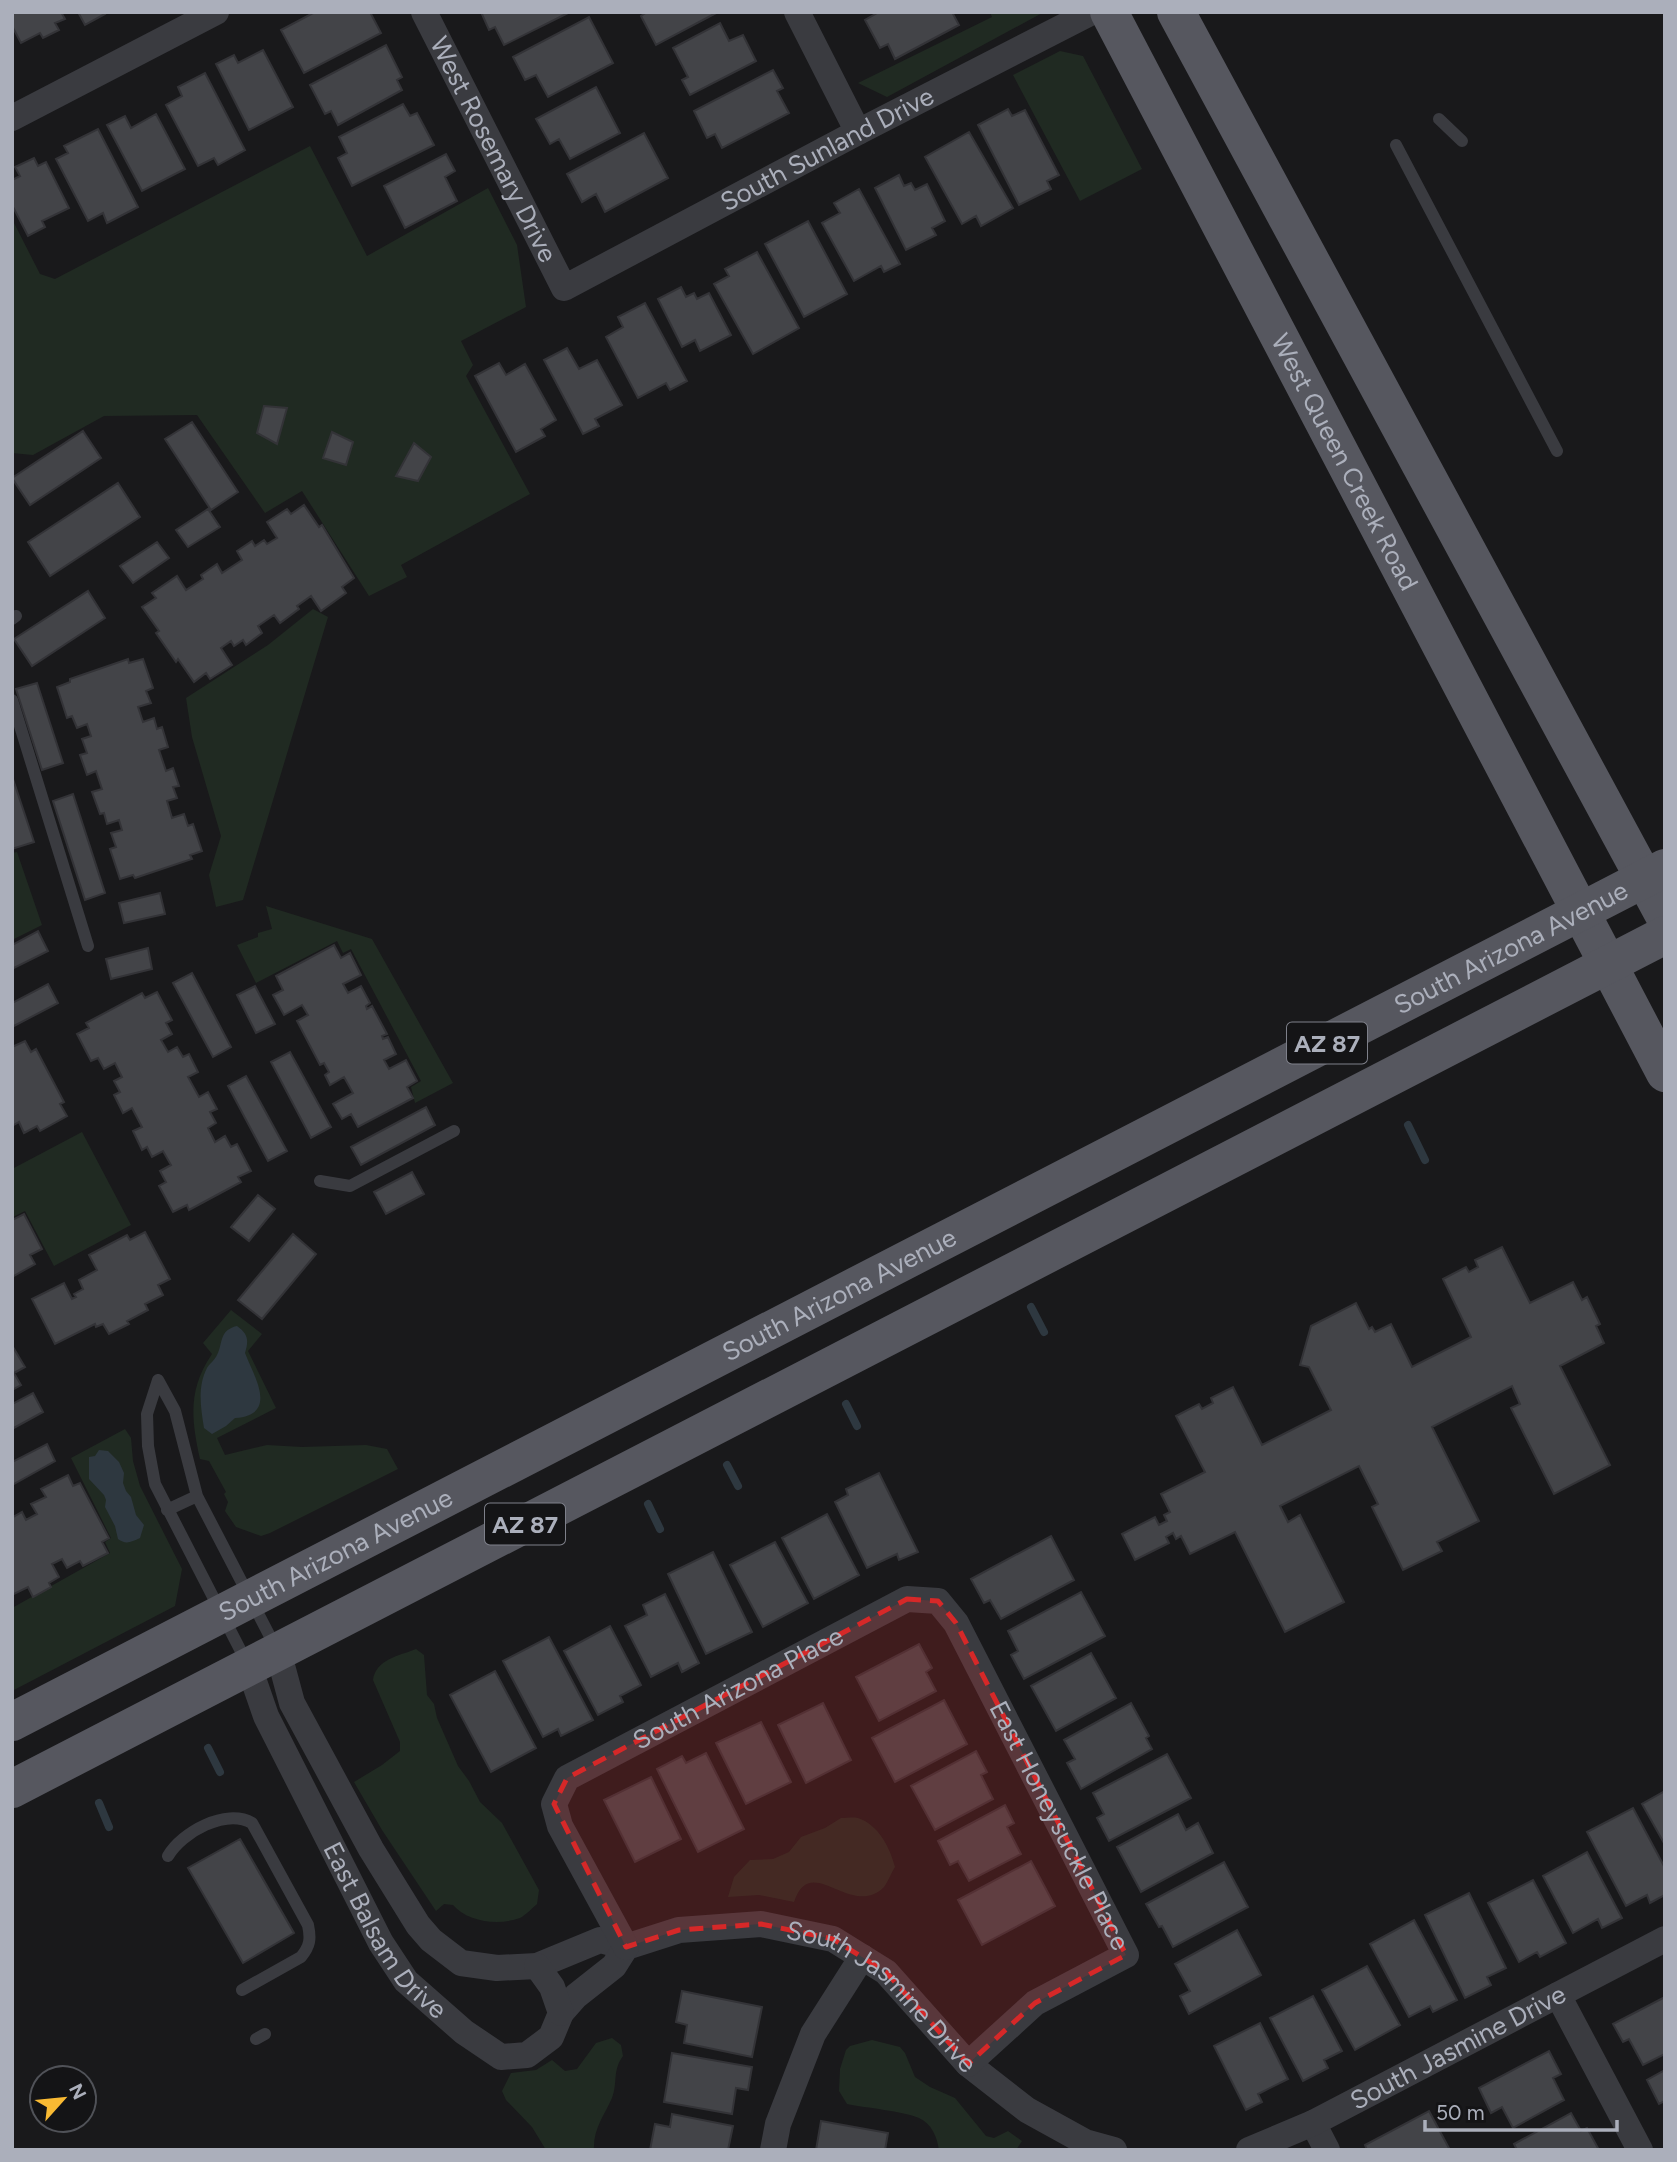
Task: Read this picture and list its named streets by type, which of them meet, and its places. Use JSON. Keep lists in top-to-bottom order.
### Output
{
  "streets": {
    "main road": ["West Queen Creek Road", "South Arizona Avenue", "AZ 87"],
    "street": [
      "South Sunland Drive",
      "West Rosemary Drive",
      "South Arizona Place",
      "East Honeysuckle Place",
      "East Balsam Drive",
      "South Jasmine Drive"
    ]
  },
  "crossings": [
    ["South Sunland Drive", "West Rosemary Drive"],
    ["West Queen Creek Road", "South Arizona Avenue"],
    ["West Queen Creek Road", "AZ 87"],
    ["AZ 87", "East Balsam Drive"],
    ["South Arizona Place", "East Honeysuckle Place"],
    ["South Arizona Place", "East Balsam Drive"],
    ["South Arizona Place", "South Jasmine Drive"],
    ["East Honeysuckle Place", "South Jasmine Drive"],
    ["East Balsam Drive", "South Jasmine Drive"]
  ],
  "scale_bar": "50 m",
  "north": "top right"
}
